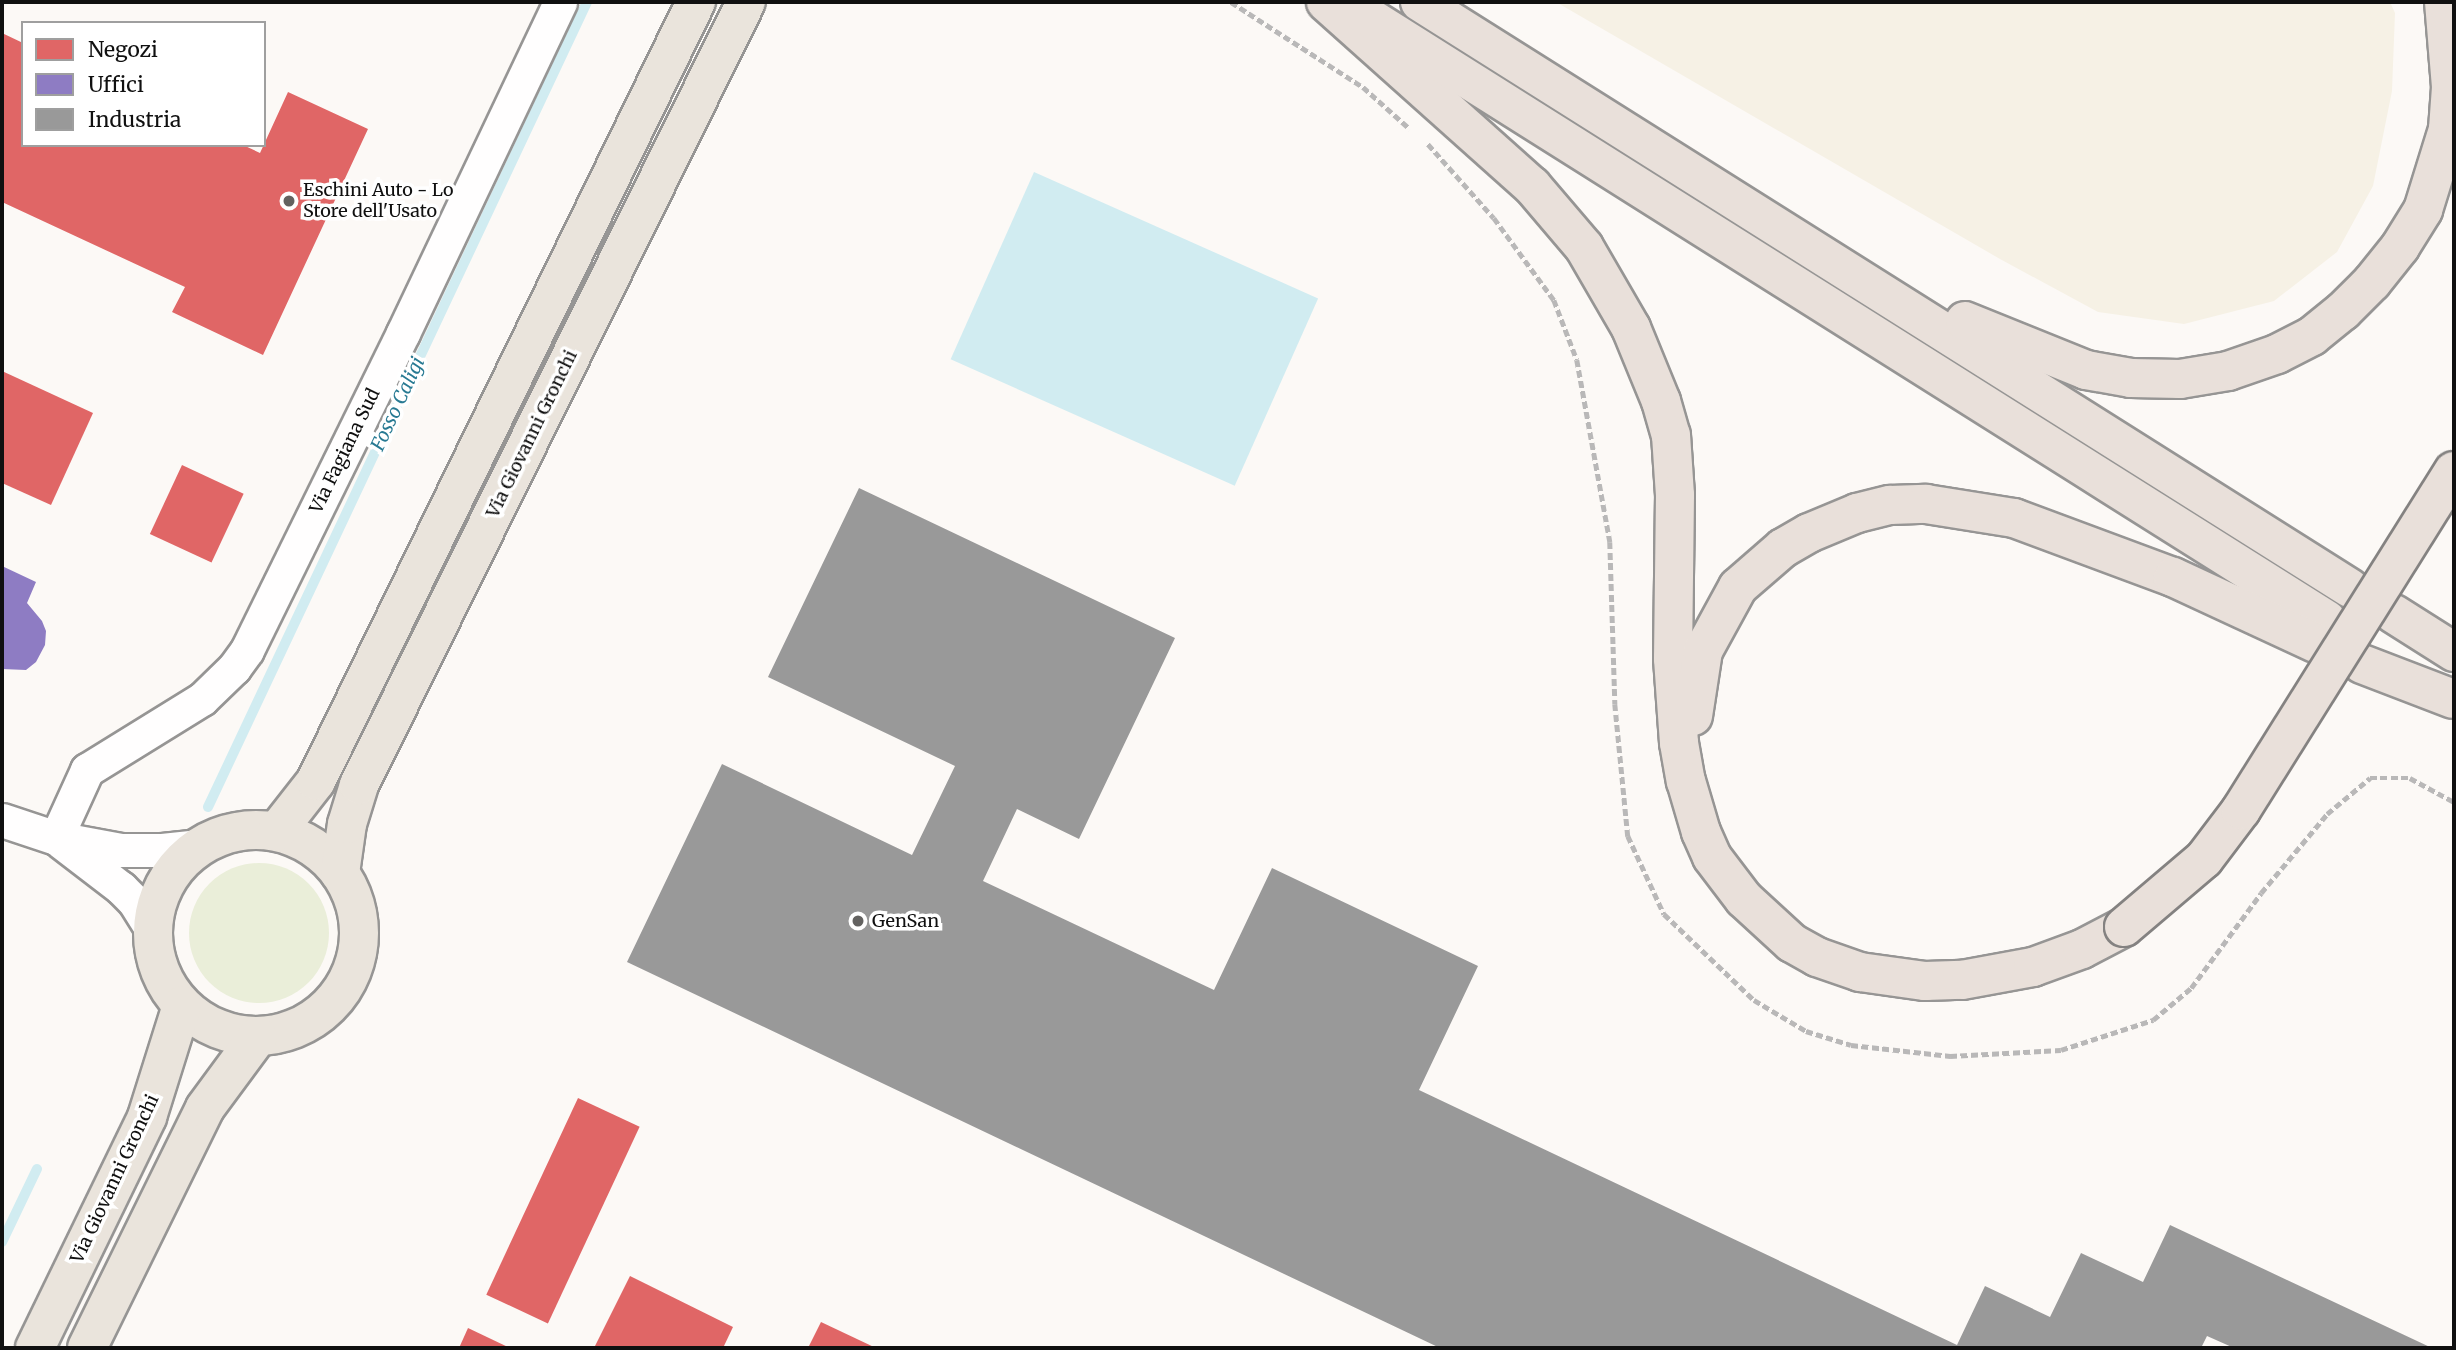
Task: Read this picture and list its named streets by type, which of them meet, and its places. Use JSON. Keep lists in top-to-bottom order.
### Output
{
  "streets": {
    "main road": ["Via Giovanni Gronchi"],
    "street": ["Via Fagiana Sud"]
  },
  "water": ["Fosso Caligi"],
  "places": ["Eschini Auto - Lo Store dell'Usato", "GenSan"],
  "legend": ["Negozi", "Uffici", "Industria"]
}
